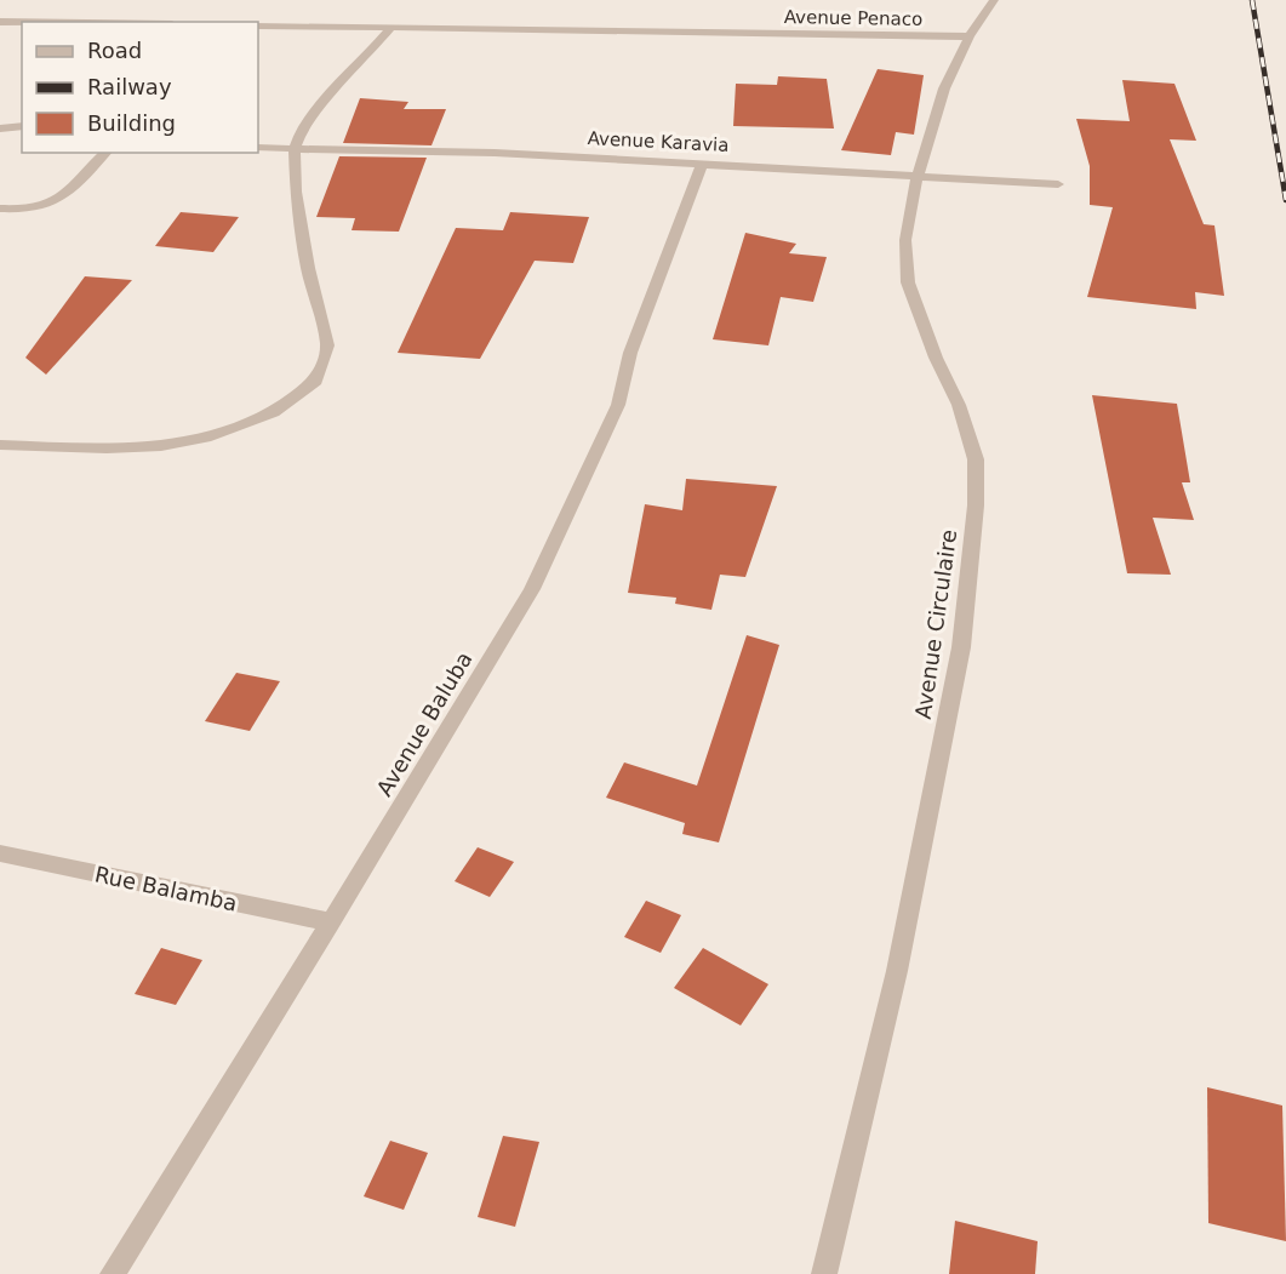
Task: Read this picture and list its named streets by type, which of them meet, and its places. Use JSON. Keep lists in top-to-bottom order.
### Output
{
  "streets": {
    "street": [
      "Avenue Penaco",
      "Avenue Karavia",
      "Avenue Circulaire",
      "Avenue Baluba",
      "Rue Balamba"
    ]
  },
  "crossings": [
    ["Avenue Penaco", "Avenue Circulaire"],
    ["Avenue Karavia", "Avenue Circulaire"],
    ["Avenue Karavia", "Avenue Baluba"],
    ["Avenue Baluba", "Rue Balamba"]
  ],
  "legend": ["Road", "Railway", "Building"]
}
